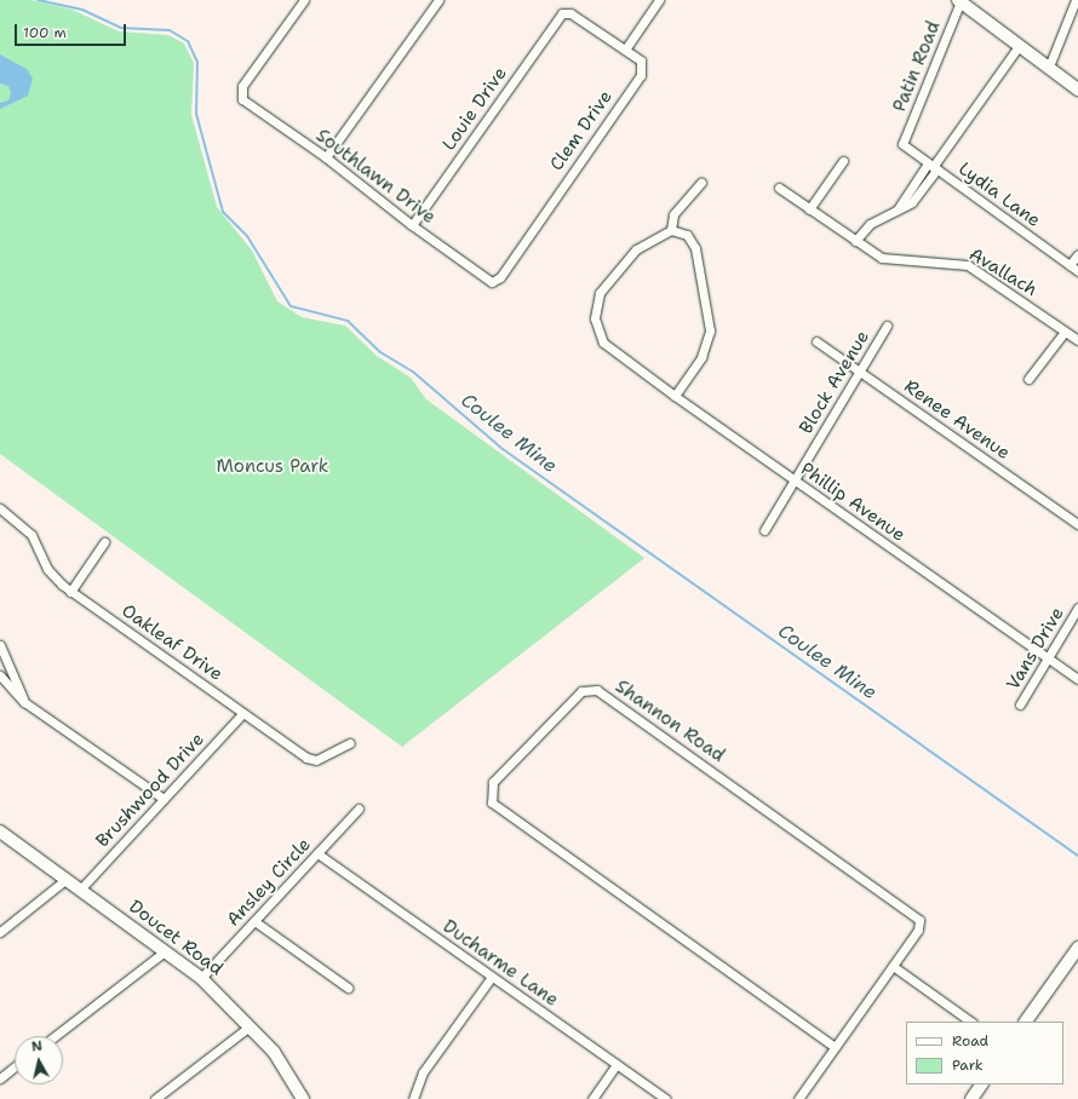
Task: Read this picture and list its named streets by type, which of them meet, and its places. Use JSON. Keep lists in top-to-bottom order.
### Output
{
  "streets": {
    "street": [
      "Patin Road",
      "Louie Drive",
      "Clem Drive",
      "Southlawn Drive",
      "Lydia Lane",
      "Avallach",
      "Block Avenue",
      "Renee Avenue",
      "Phillip Avenue",
      "Oakleaf Drive",
      "Vans Drive",
      "Shannon Road",
      "Brushwood Drive",
      "Ansley Circle",
      "Doucet Road",
      "Ducharme Lane"
    ]
  },
  "crossings": [
    ["Patin Road", "Lydia Lane"],
    ["Louie Drive", "Clem Drive"],
    ["Louie Drive", "Southlawn Drive"],
    ["Clem Drive", "Southlawn Drive"],
    ["Block Avenue", "Renee Avenue"],
    ["Block Avenue", "Phillip Avenue"],
    ["Phillip Avenue", "Vans Drive"],
    ["Oakleaf Drive", "Brushwood Drive"],
    ["Brushwood Drive", "Doucet Road"],
    ["Ansley Circle", "Doucet Road"],
    ["Ansley Circle", "Ducharme Lane"]
  ],
  "water": ["Coulee Mine"],
  "parks": ["Moncus Park"],
  "legend": ["Road", "Park"],
  "scale_bar": "100 m",
  "north": "top"
}
